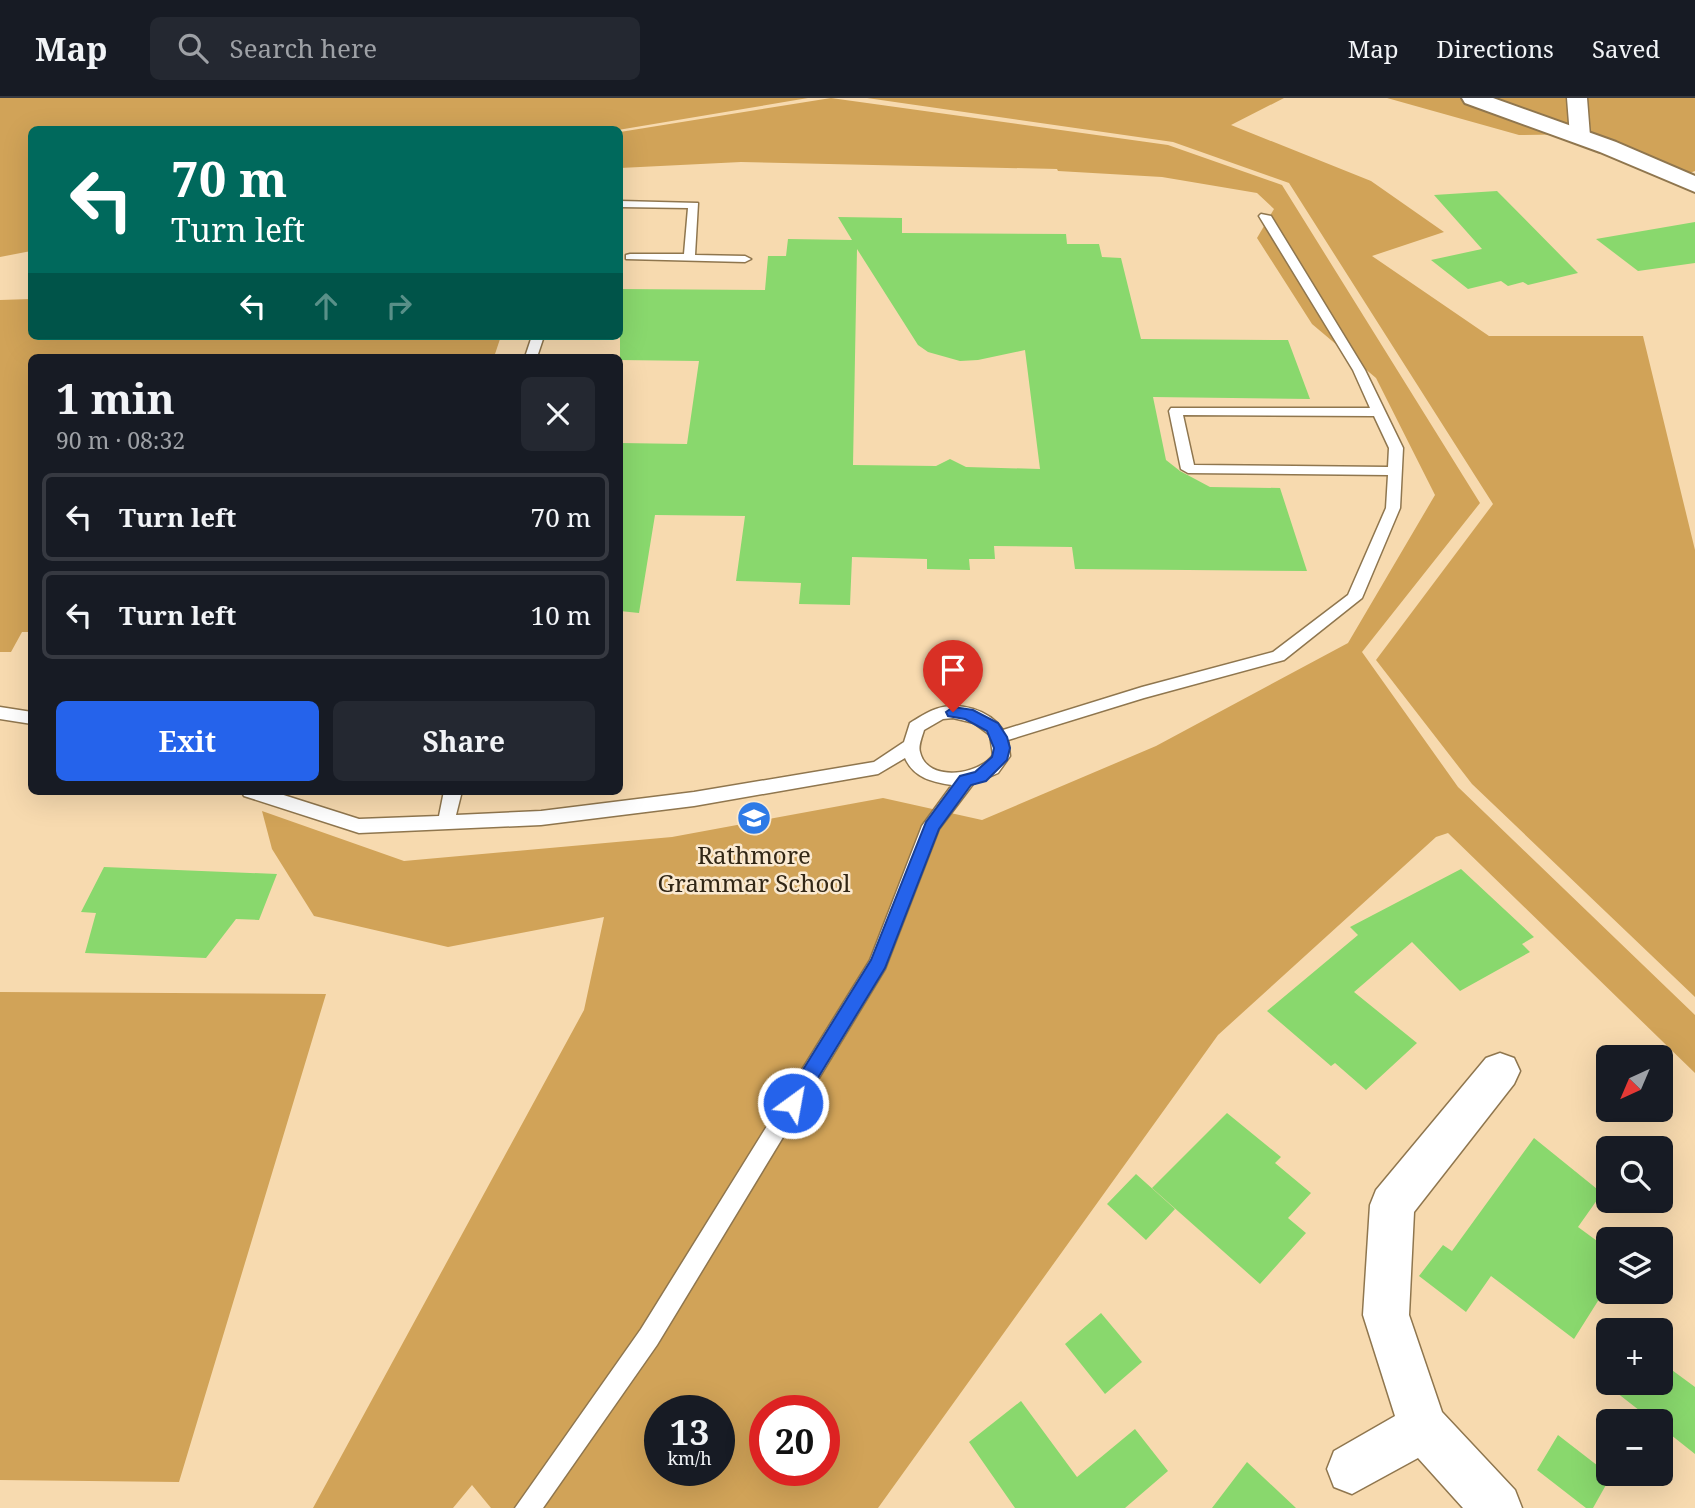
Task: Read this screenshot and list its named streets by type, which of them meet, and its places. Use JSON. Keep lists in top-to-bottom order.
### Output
{
  "places": {
    "school or university": ["Rathmore Grammar School"]
  },
  "north": "bottom left",
  "page": {
    "header": "Map",
    "search": "Search here",
    "nav": ["Map", "Directions", "Saved"],
    "turn": ["70 m", "Turn left"],
    "heading": ["1 min", "90 m · 08:32"],
    "list": [
      {
        "name": "Turn left",
        "value": "70 m"
      },
      {
        "name": "Turn left",
        "value": "10 m"
      }
    ],
    "buttons": ["Exit", "Share"],
    "map_buttons": ["+", "−"],
    "speed": "13 km/h",
    "limit": "20"
  }
}
